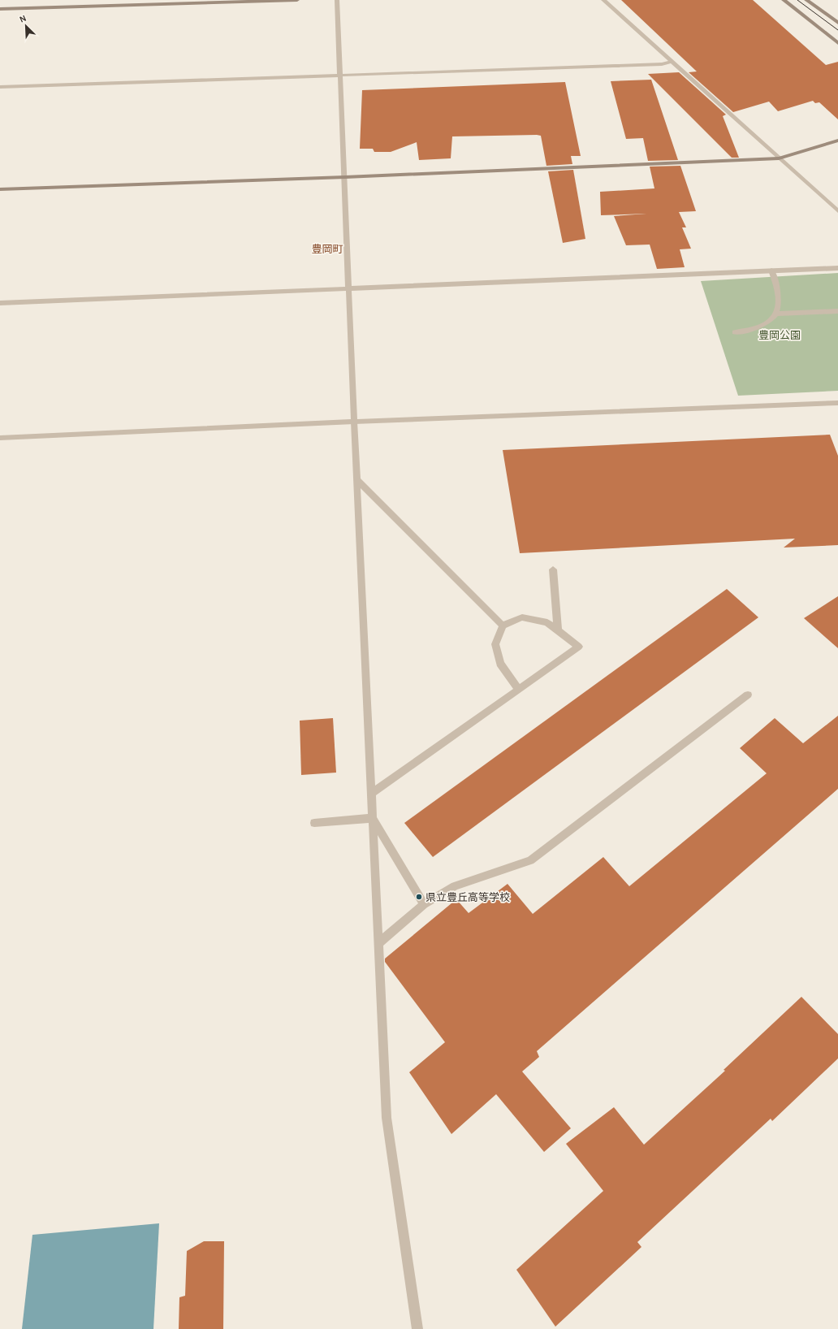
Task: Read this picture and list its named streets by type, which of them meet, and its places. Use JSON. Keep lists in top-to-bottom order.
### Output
{
  "districts": ["豊岡町"],
  "parks": ["豊岡公園"],
  "places": ["県立豊丘高等学校"],
  "north": "top left"
}
